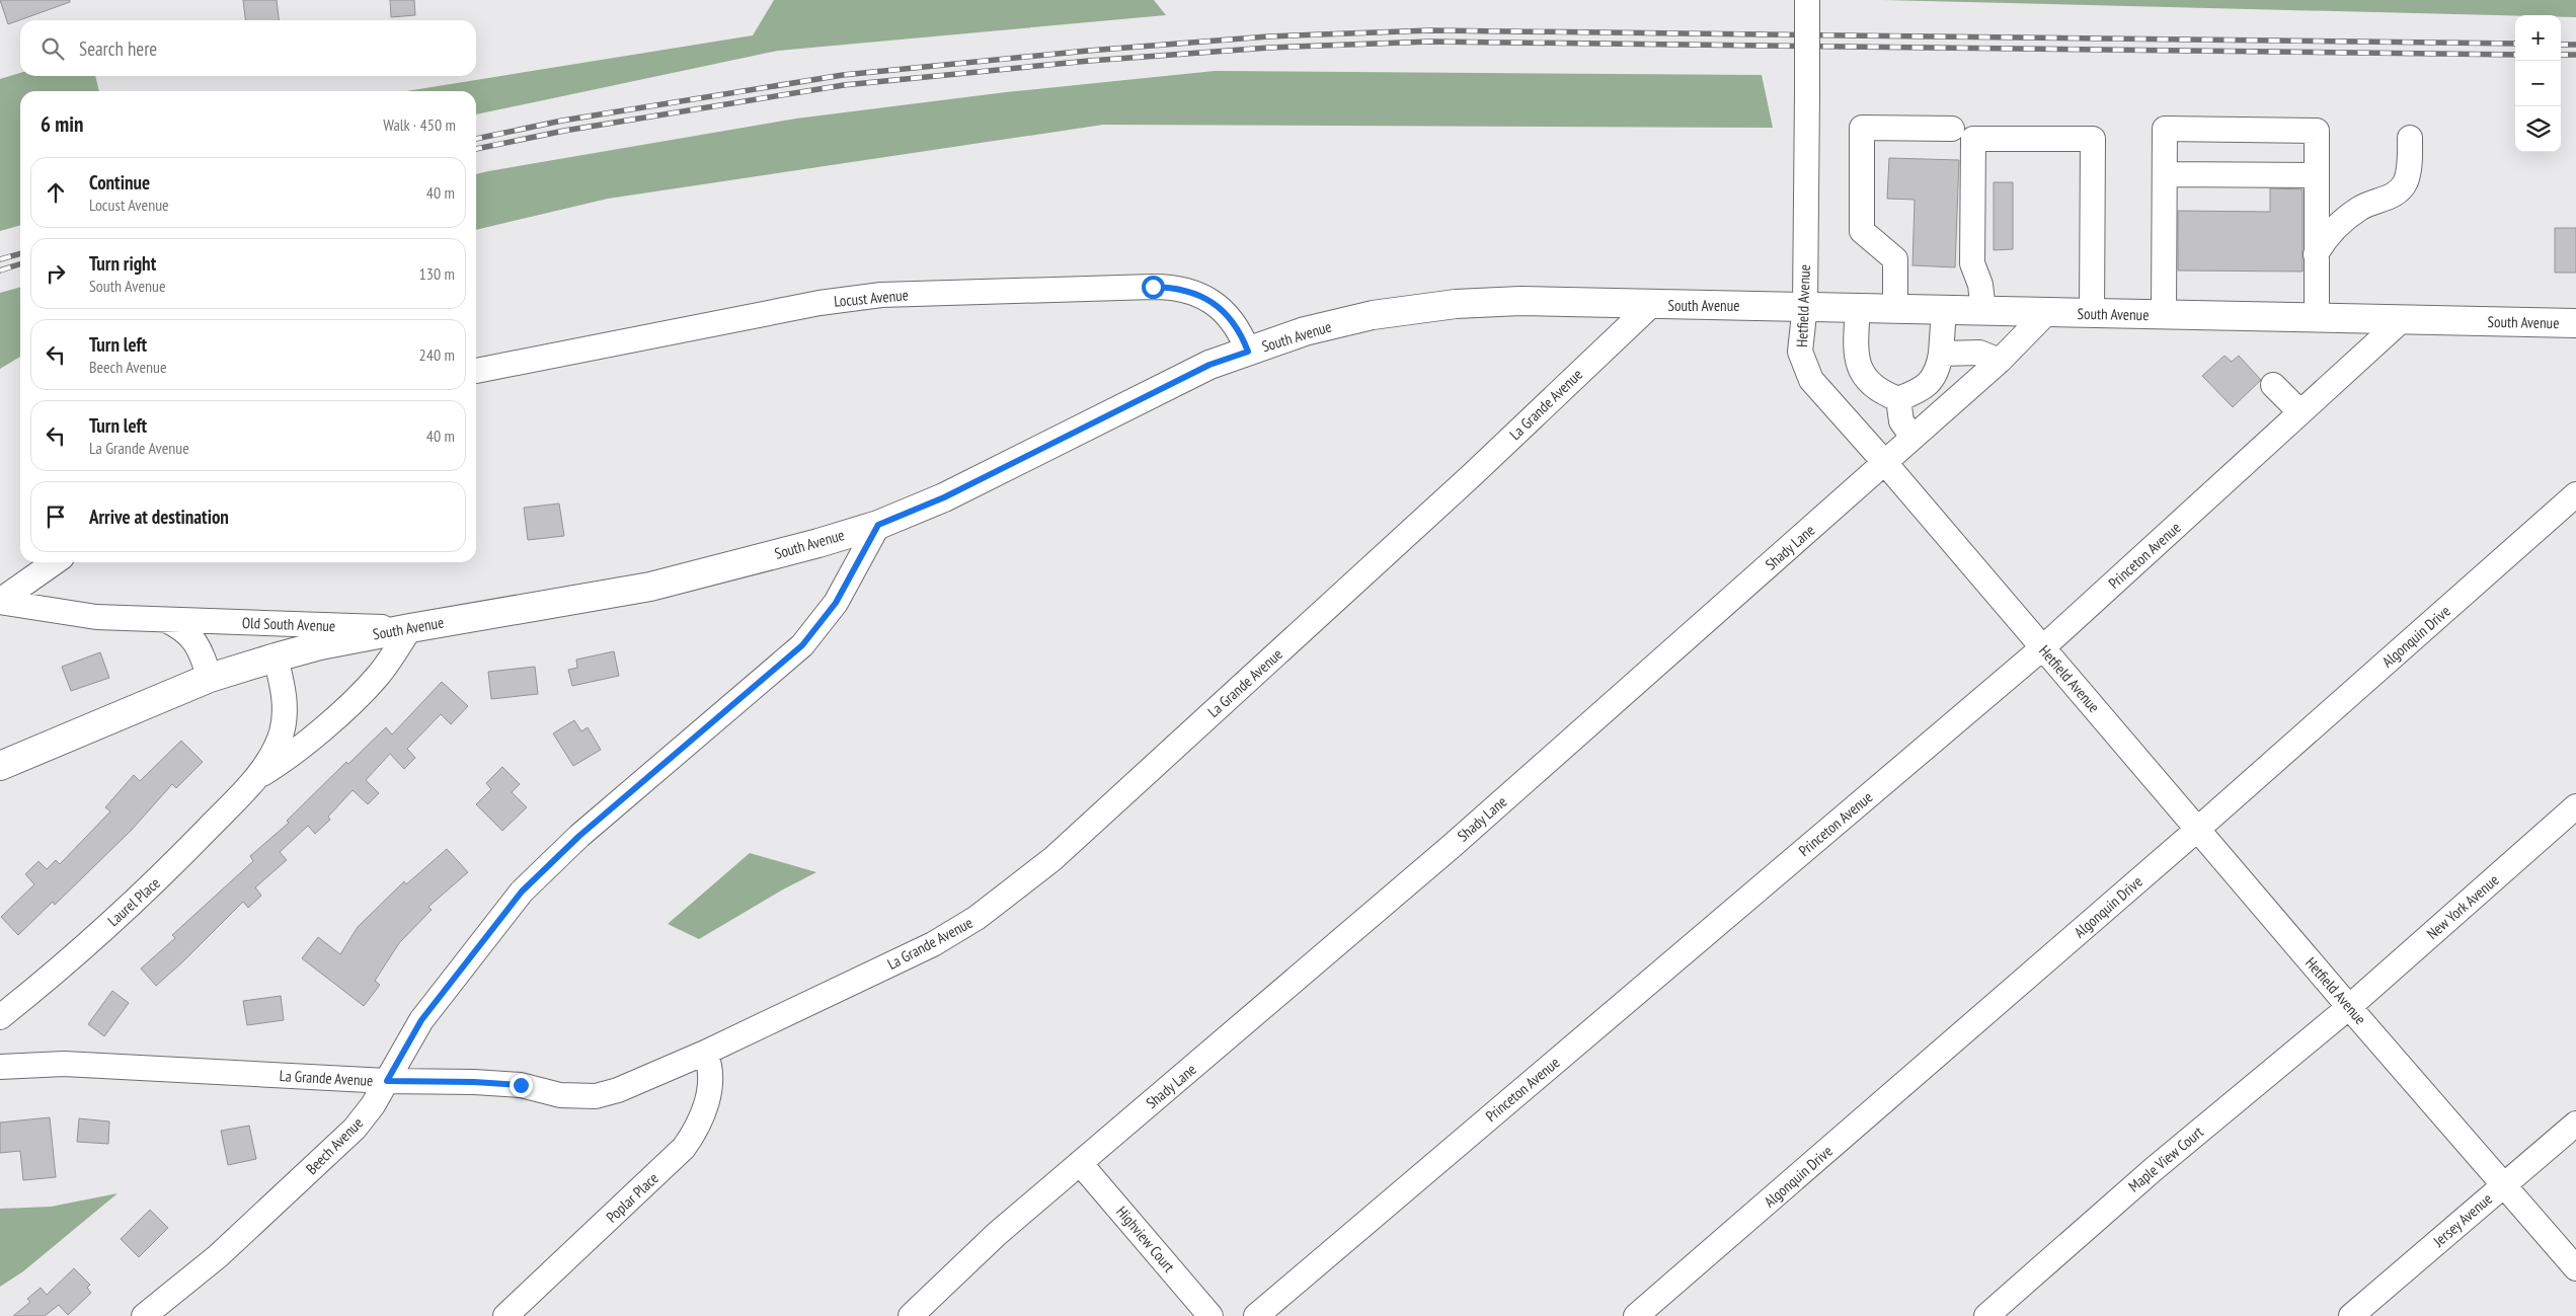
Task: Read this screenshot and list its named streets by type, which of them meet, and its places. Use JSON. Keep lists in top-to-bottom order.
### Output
{
  "streets": {
    "main road": ["South Avenue"],
    "street": [
      "Locust Avenue",
      "Hetfield Avenue",
      "La Grande Avenue",
      "Shady Lane",
      "Princeton Avenue",
      "Old South Avenue",
      "Algonquin Drive",
      "Laurel Place",
      "New York Avenue",
      "Beech Avenue",
      "Maple View Court",
      "Poplar Place",
      "Jersey Avenue",
      "Highview Court"
    ]
  },
  "crossings": [
    ["Locust Avenue", "South Avenue"],
    ["South Avenue", "Hetfield Avenue"],
    ["South Avenue", "La Grande Avenue"],
    ["South Avenue", "Shady Lane"],
    ["South Avenue", "Princeton Avenue"],
    ["South Avenue", "Old South Avenue"],
    ["South Avenue", "Laurel Place"],
    ["South Avenue", "Beech Avenue"],
    ["Hetfield Avenue", "Shady Lane"],
    ["Hetfield Avenue", "Princeton Avenue"],
    ["Hetfield Avenue", "Algonquin Drive"],
    ["Hetfield Avenue", "New York Avenue"],
    ["Hetfield Avenue", "Maple View Court"],
    ["Hetfield Avenue", "Jersey Avenue"],
    ["La Grande Avenue", "Beech Avenue"],
    ["La Grande Avenue", "Poplar Place"],
    ["Shady Lane", "Highview Court"],
    ["Old South Avenue", "Laurel Place"],
    ["New York Avenue", "Maple View Court"]
  ],
  "page": {
    "map_buttons": ["+", "−"],
    "search": "Search here",
    "heading": ["6 min", "Walk · 450 m"],
    "list": [
      ["Continue", "Locust Avenue", "40 m"],
      ["Turn right", "South Avenue", "130 m"],
      ["Turn left", "Beech Avenue", "240 m"],
      ["Turn left", "La Grande Avenue", "40 m"],
      "Arrive at destination"
    ]
  }
}
